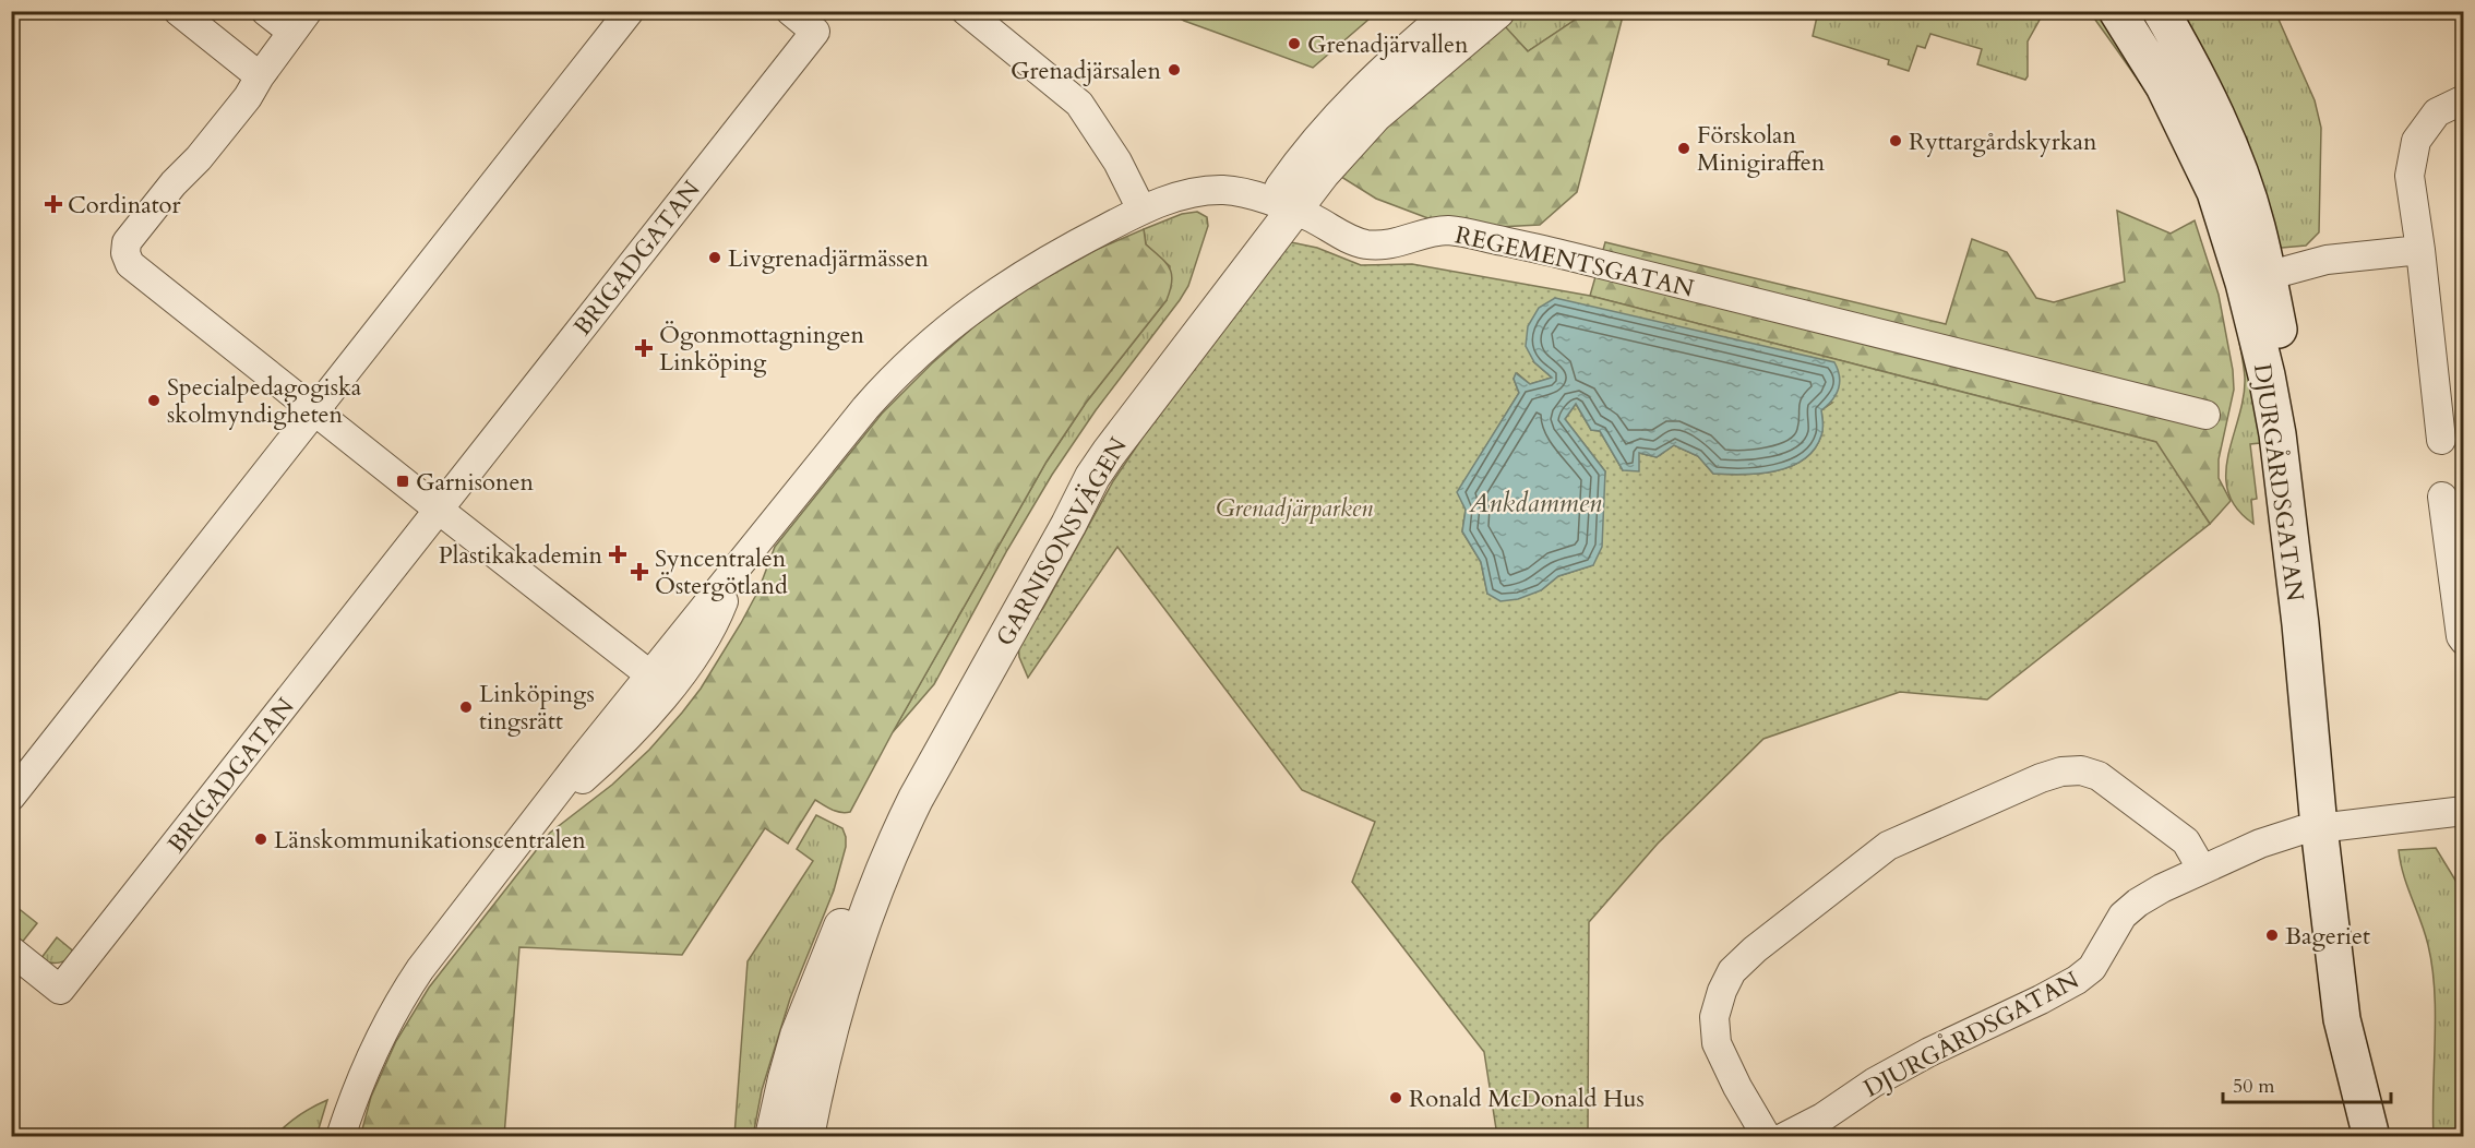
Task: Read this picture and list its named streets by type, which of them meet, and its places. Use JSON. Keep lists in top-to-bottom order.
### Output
{
  "streets": {
    "main road": ["DJURGÅRDSGATAN"],
    "street": ["BRIGADGATAN", "REGEMENTSGATAN", "GARNISONSVÄGEN"]
  },
  "crossings": [
    ["REGEMENTSGATAN", "GARNISONSVÄGEN"]
  ],
  "water": ["Ankdammen"],
  "parks": ["Grenadjärparken"],
  "places": {
    "other": [
      "Grenadjärvallen",
      "Grenadjärsalen",
      "Ryttargårdskyrkan",
      "Förskolan Minigiraffen",
      "Livgrenadjärmässen",
      "Specialpedagogiska skolmyndigheten",
      "Linköpings tingsrätt",
      "Länskommunikationscentralen",
      "Bageriet",
      "Ronald McDonald Hus"
    ],
    "health": [
      "Cordinator",
      "Ögonmottagningen Linköping",
      "Plastikakademin",
      "Syncentralen Östergötland"
    ],
    "transit": ["Garnisonen"]
  },
  "scale_bar": "50 m"
}
